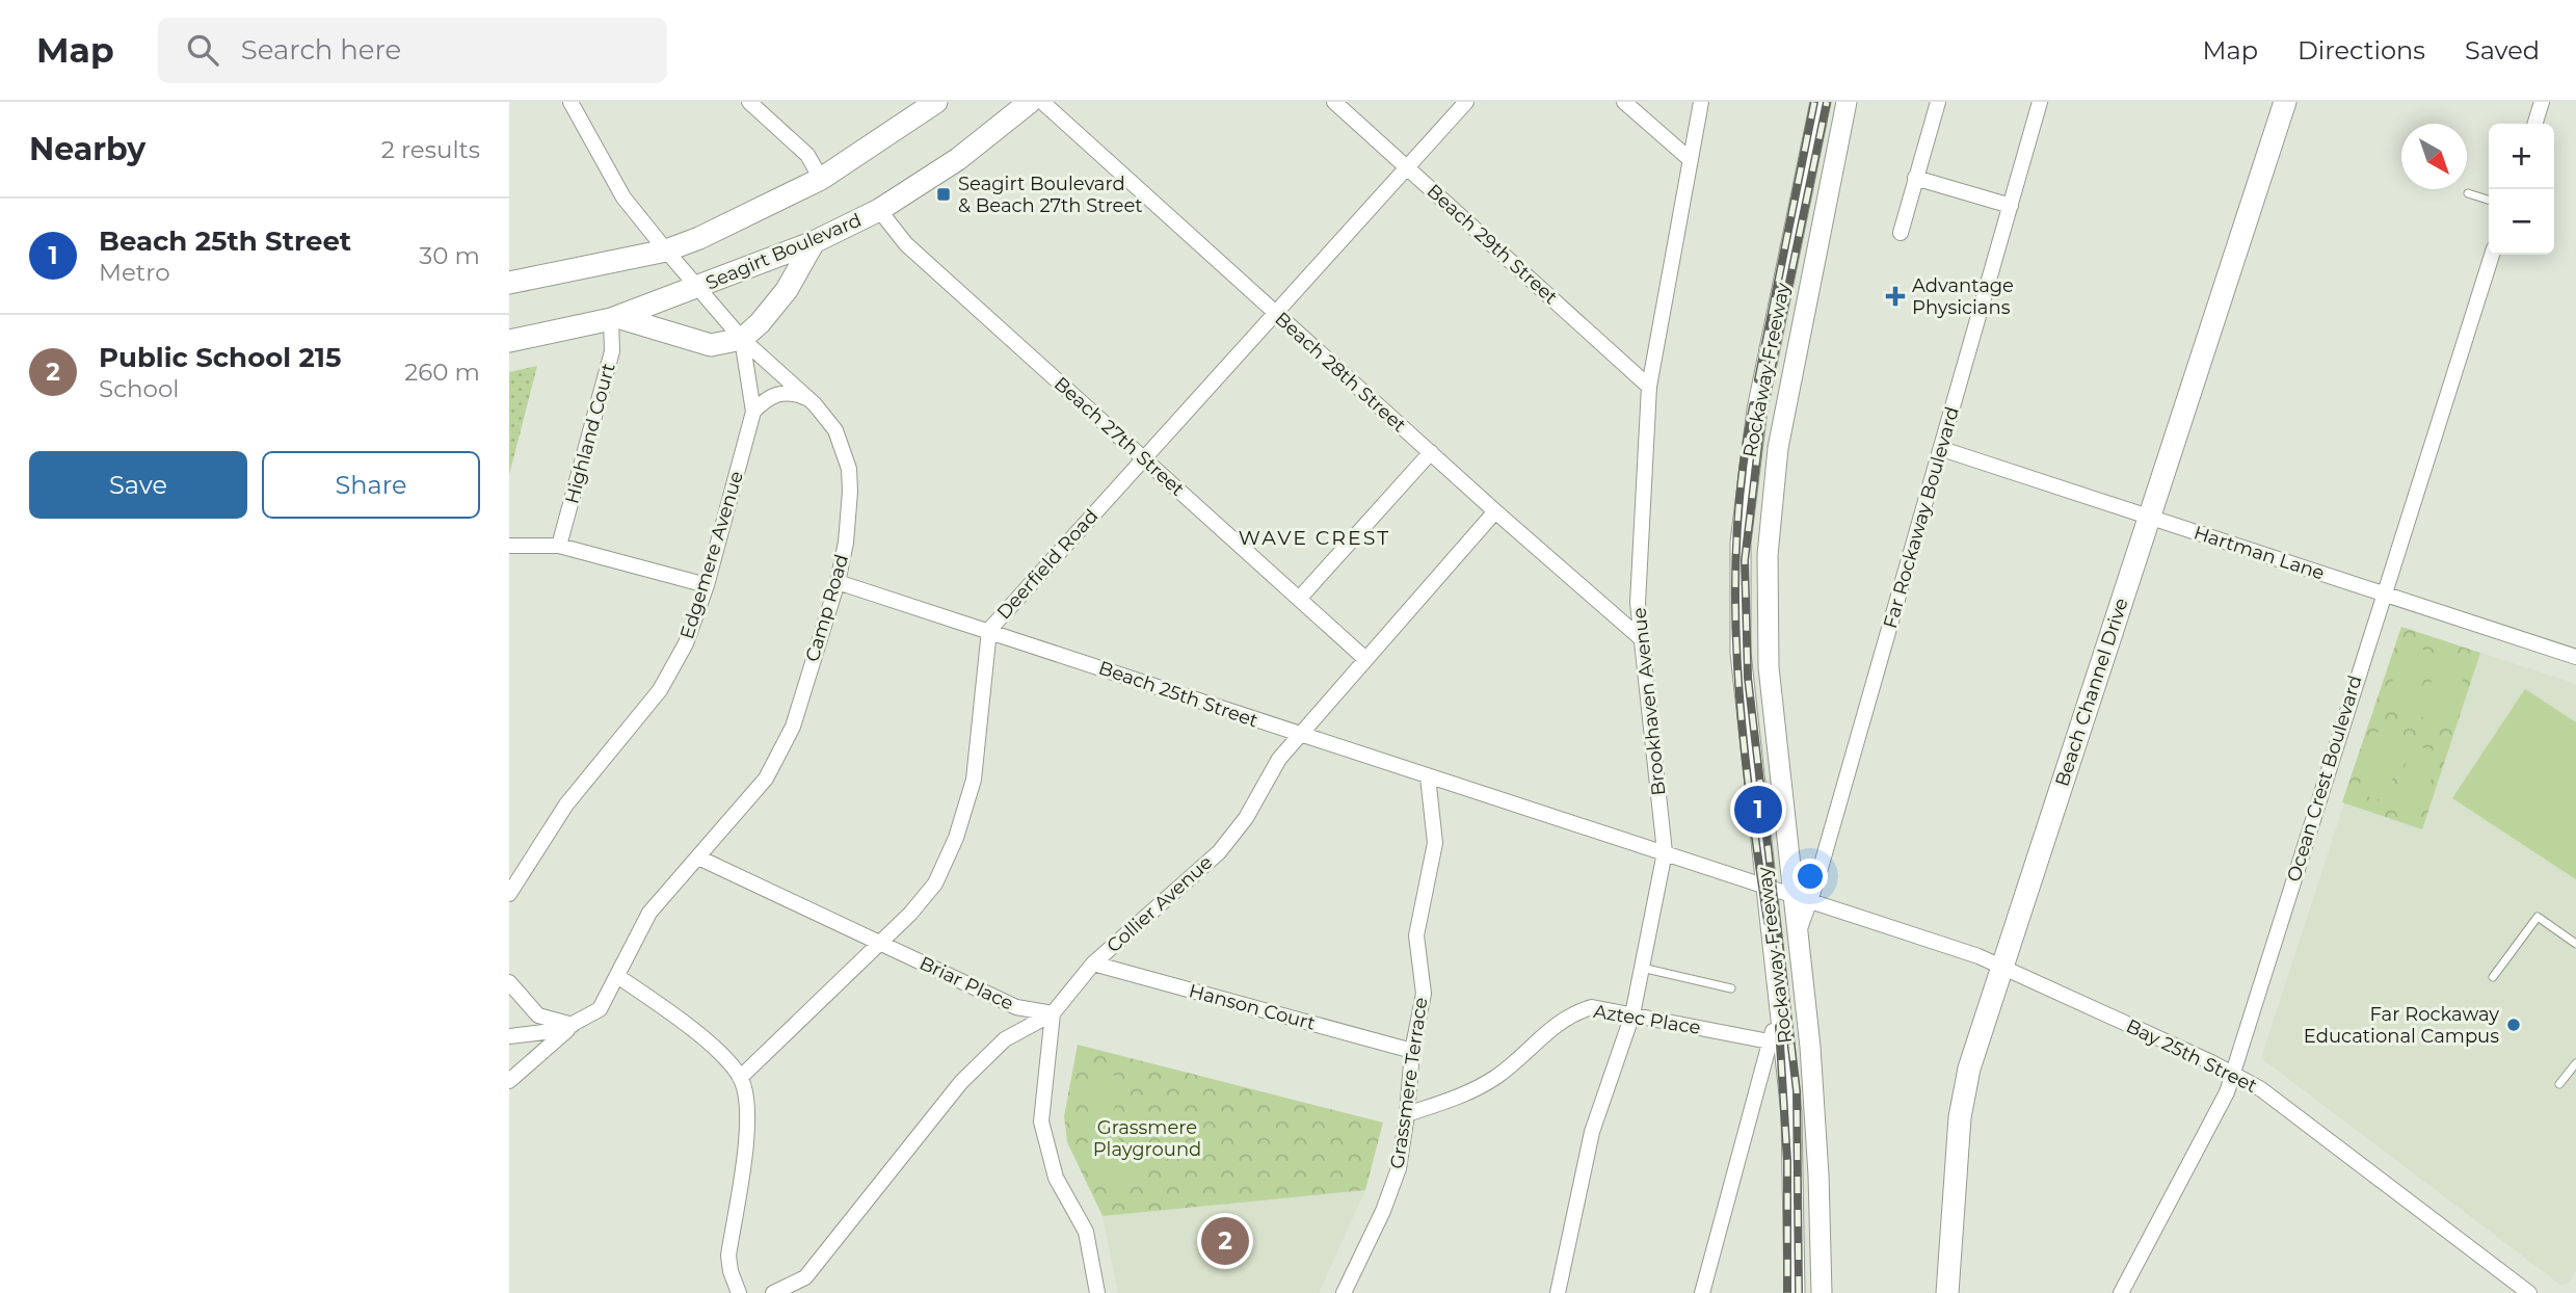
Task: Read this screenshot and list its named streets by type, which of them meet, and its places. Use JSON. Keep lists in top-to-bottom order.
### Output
{
  "streets": {
    "main road": ["Seagirt Boulevard", "Beach Channel Drive"],
    "street": [
      "Beach 29th Street",
      "Rockaway Freeway",
      "Beach 28th Street",
      "Highland Court",
      "Beach 27th Street",
      "Far Rockaway Boulevard",
      "Hartman Lane",
      "Edgemere Avenue",
      "Deerfield Road",
      "Camp Road",
      "Beach 25th Street",
      "Brookhaven Avenue",
      "Ocean Crest Boulevard",
      "Collier Avenue",
      "Briar Place",
      "Hanson Court",
      "Aztec Place",
      "Bay 25th Street",
      "Grassmere Terrace"
    ]
  },
  "crossings": [
    ["Beach 29th Street", "Deerfield Road"],
    ["Beach 29th Street", "Brookhaven Avenue"],
    ["Seagirt Boulevard", "Highland Court"],
    ["Seagirt Boulevard", "Beach 27th Street"],
    ["Seagirt Boulevard", "Camp Road"],
    ["Rockaway Freeway", "Far Rockaway Boulevard"],
    ["Rockaway Freeway", "Beach 25th Street"],
    ["Rockaway Freeway", "Aztec Place"],
    ["Rockaway Freeway", "Bay 25th Street"],
    ["Beach 28th Street", "Deerfield Road"],
    ["Beach 28th Street", "Brookhaven Avenue"],
    ["Beach 28th Street", "Collier Avenue"],
    ["Beach 27th Street", "Deerfield Road"],
    ["Beach 27th Street", "Collier Avenue"],
    ["Far Rockaway Boulevard", "Hartman Lane"],
    ["Far Rockaway Boulevard", "Beach 25th Street"],
    ["Far Rockaway Boulevard", "Bay 25th Street"],
    ["Hartman Lane", "Beach Channel Drive"],
    ["Hartman Lane", "Ocean Crest Boulevard"],
    ["Edgemere Avenue", "Camp Road"],
    ["Deerfield Road", "Beach 25th Street"],
    ["Deerfield Road", "Briar Place"],
    ["Camp Road", "Beach 25th Street"],
    ["Camp Road", "Briar Place"],
    ["Beach Channel Drive", "Bay 25th Street"],
    ["Beach 25th Street", "Brookhaven Avenue"],
    ["Beach 25th Street", "Collier Avenue"],
    ["Beach 25th Street", "Bay 25th Street"],
    ["Beach 25th Street", "Grassmere Terrace"],
    ["Brookhaven Avenue", "Aztec Place"],
    ["Ocean Crest Boulevard", "Bay 25th Street"],
    ["Collier Avenue", "Briar Place"],
    ["Collier Avenue", "Hanson Court"],
    ["Hanson Court", "Grassmere Terrace"],
    ["Aztec Place", "Grassmere Terrace"]
  ],
  "districts": ["WAVE CREST"],
  "parks": ["Grassmere Playground"],
  "places": {
    "transit": ["Seagirt Boulevard & Beach 27th Street"],
    "health": ["Advantage Physicians"],
    "other": ["Far Rockaway Educational Campus"]
  },
  "north": "bottom right",
  "page": {
    "header": "Map",
    "search": "Search here",
    "nav": ["Map", "Directions", "Saved"],
    "heading": ["Nearby", "2 results"],
    "map_buttons": ["+", "−"],
    "list": [
      {
        "mark": "1",
        "name": "Beach 25th Street",
        "note": "Metro",
        "value": "30 m"
      },
      {
        "mark": "2",
        "name": "Public School 215",
        "note": "School",
        "value": "260 m"
      }
    ],
    "buttons": ["Save", "Share"],
    "pins": ["1", "2"]
  }
}
